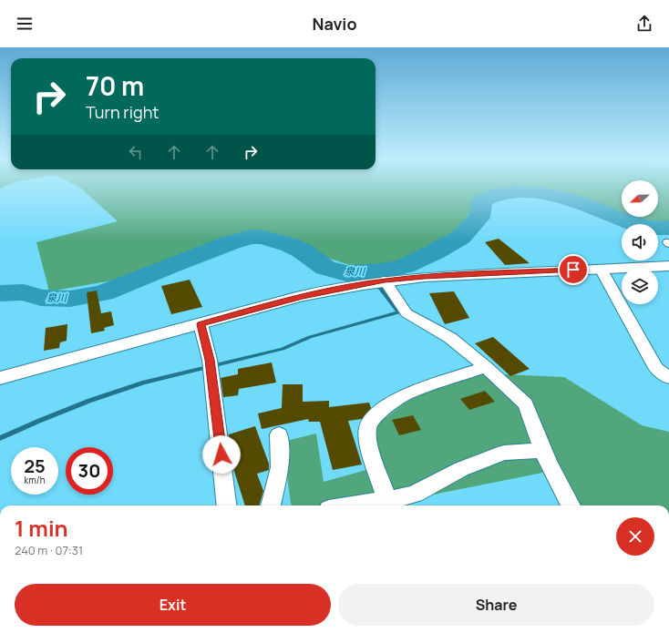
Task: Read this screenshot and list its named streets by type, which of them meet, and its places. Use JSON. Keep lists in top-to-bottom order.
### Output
{
  "water": ["泉川"],
  "north": "left",
  "page": {
    "header": "Navio",
    "turn": ["70 m", "Turn right"],
    "speed": "25 km/h",
    "limit": "30",
    "heading": ["1 min", "240 m · 07:31"],
    "buttons": ["Exit", "Share"]
  }
}
